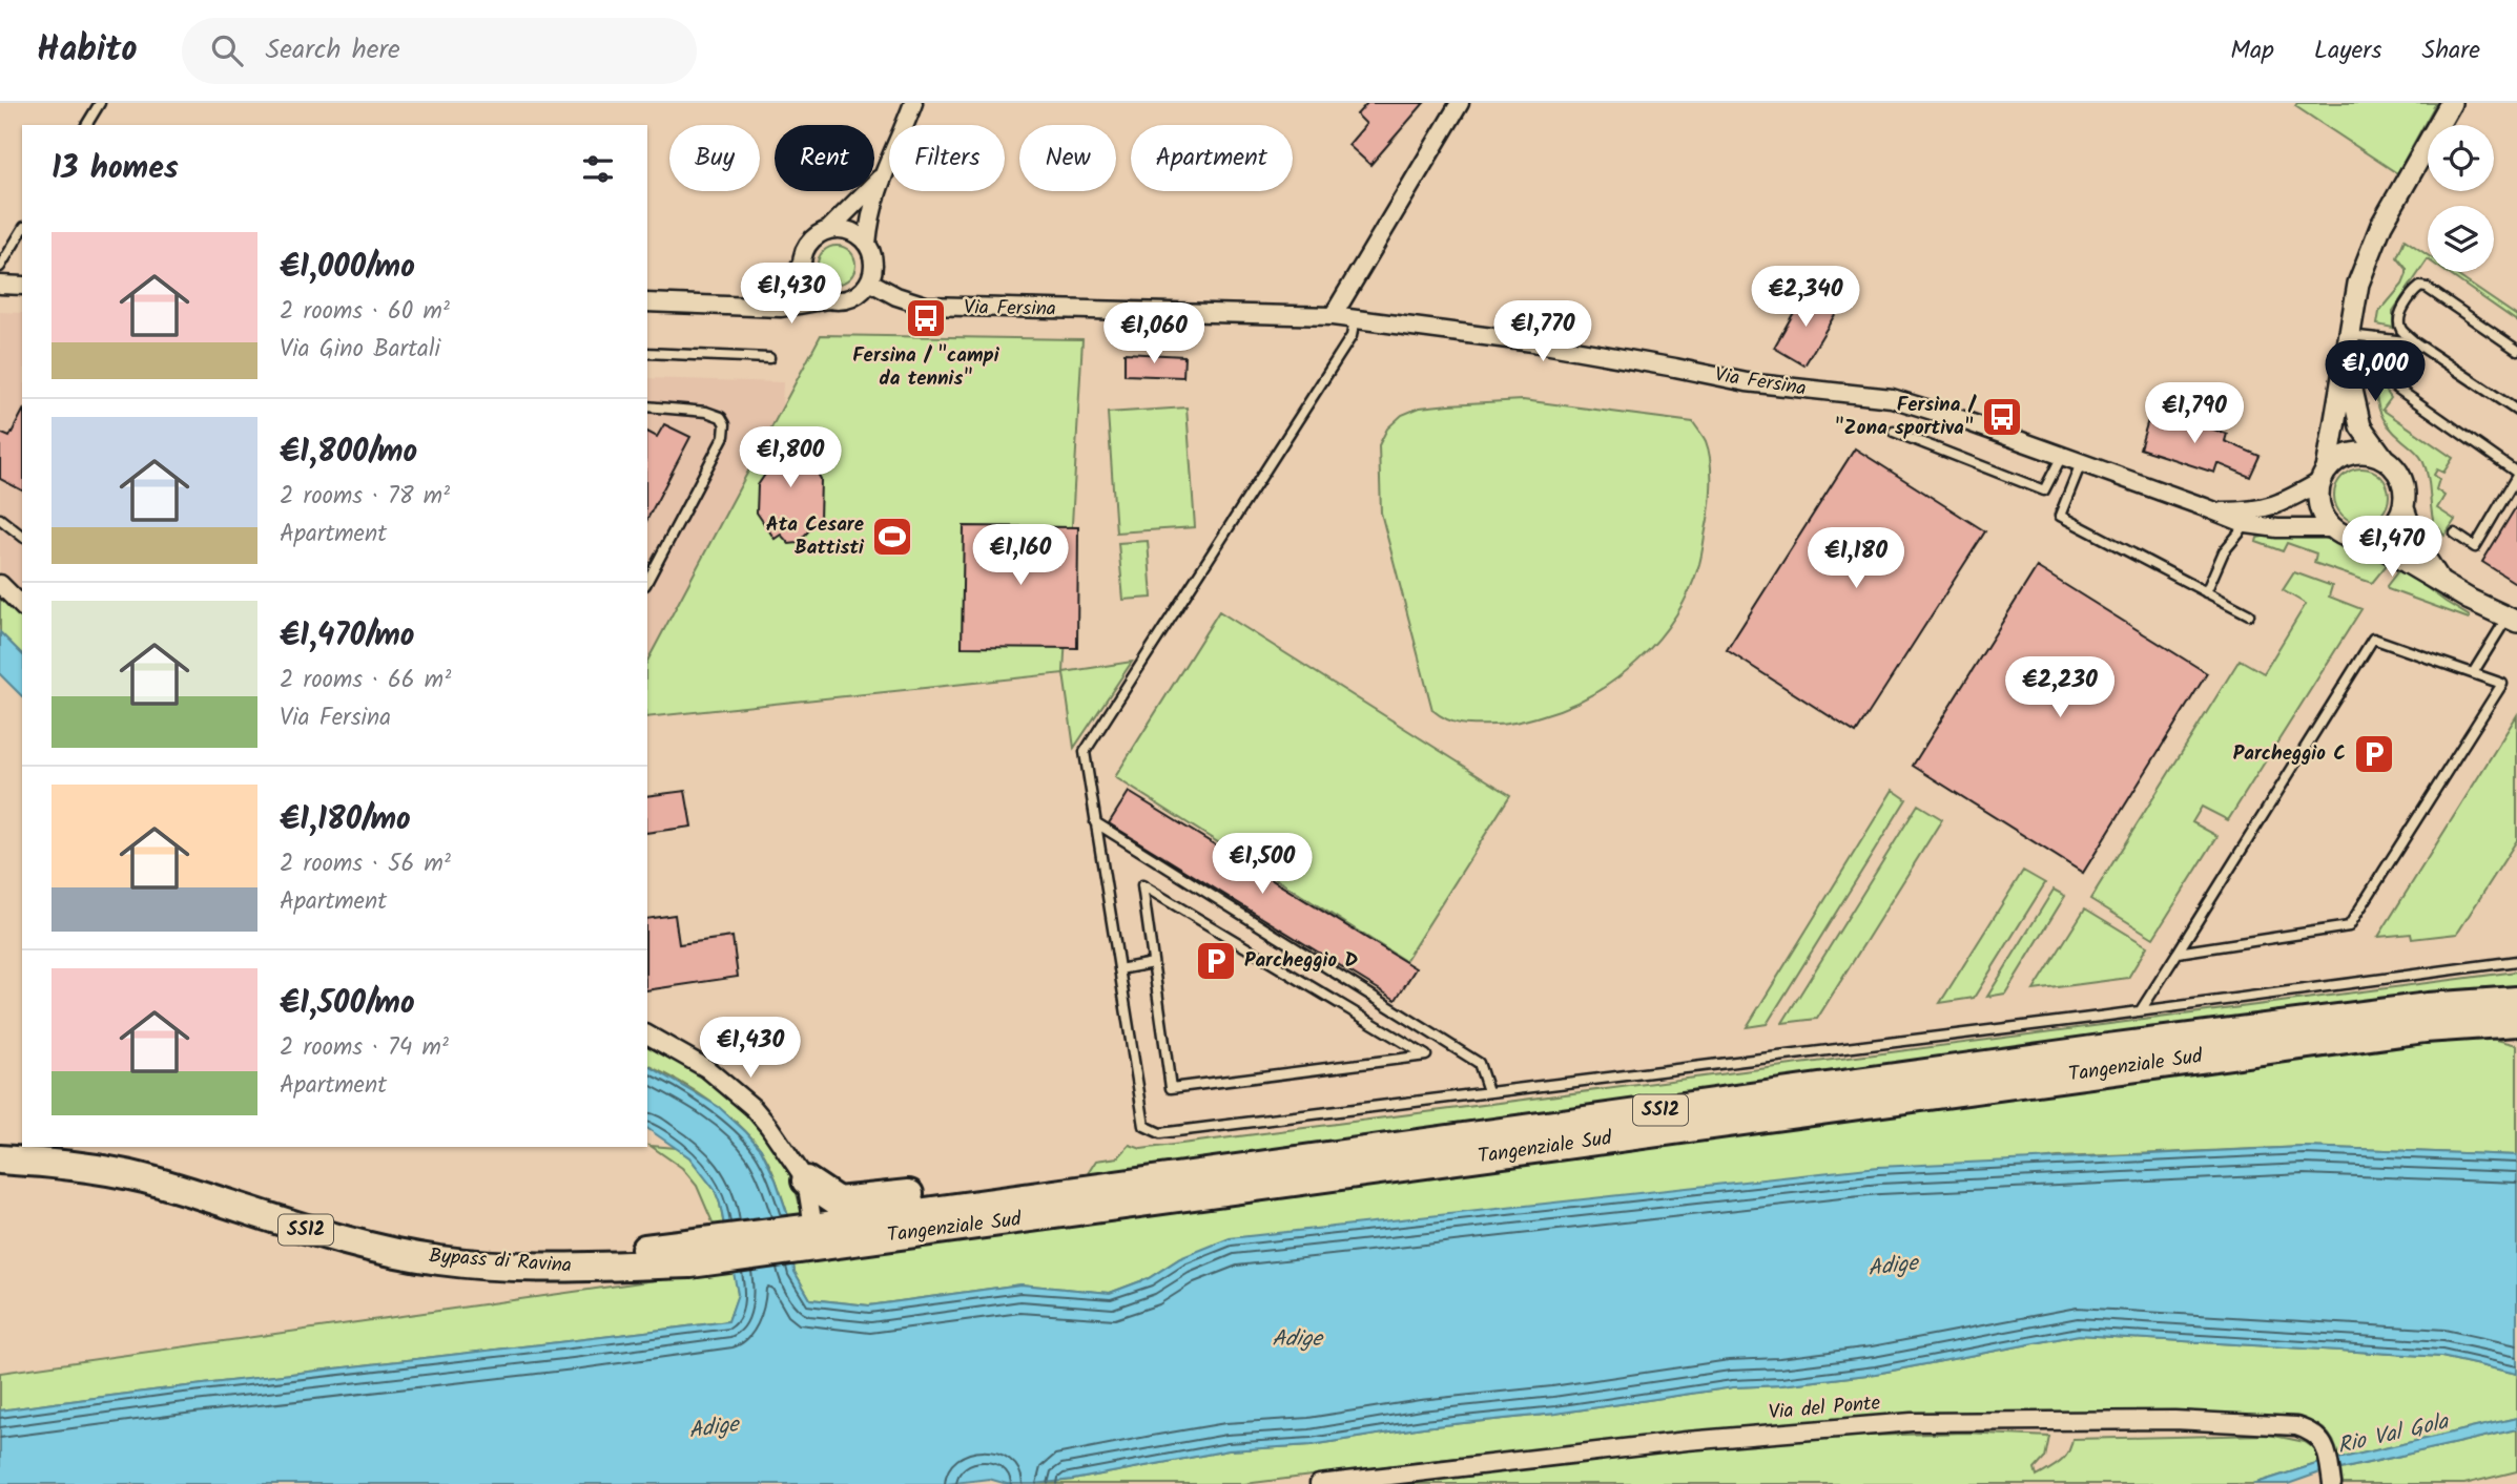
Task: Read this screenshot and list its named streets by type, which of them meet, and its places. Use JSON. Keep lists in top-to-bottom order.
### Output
{
  "streets": {
    "highway": ["Tangenziale Sud", "SS12", "Bypass di Ravina"],
    "street": ["Via Fersina", "Via del Ponte"]
  },
  "crossings": [
    ["Tangenziale Sud", "Bypass di Ravina"]
  ],
  "water": ["Adige", "Rio Val Gola"],
  "places": {
    "bus stop": ["Fersina / \"campi da tennis\"", "Fersina / \"Zona sportiva\""],
    "sports": ["Ata Cesare Battisti"],
    "parking": ["Parcheggio C", "Parcheggio D"]
  },
  "page": {
    "header": "Habito",
    "search": "Search here",
    "nav": ["Map", "Layers", "Share"],
    "chip": [
      "Buy",
      "Rent",
      "Filters",
      "New",
      "Apartment"
    ],
    "heading": "13 homes",
    "list": [
      {
        "name": "€1,000/mo",
        "note": "2 rooms · 60 m² · Via Gino Bartali"
      },
      {
        "name": "€1,800/mo",
        "note": "2 rooms · 78 m² · Apartment"
      },
      {
        "name": "€1,470/mo",
        "note": "2 rooms · 66 m² · Via Fersina"
      },
      {
        "name": "€1,180/mo",
        "note": "2 rooms · 56 m² · Apartment"
      },
      {
        "name": "€1,500/mo",
        "note": "2 rooms · 74 m² · Apartment"
      }
    ],
    "price": [
      "€1,430",
      "€2,340",
      "€1,770",
      "€1,060",
      "€1,000",
      "€1,790",
      "€1,800",
      "€1,470",
      "€1,160",
      "€1,180",
      "€2,230",
      "€1,500",
      "€1,430"
    ]
  }
}
